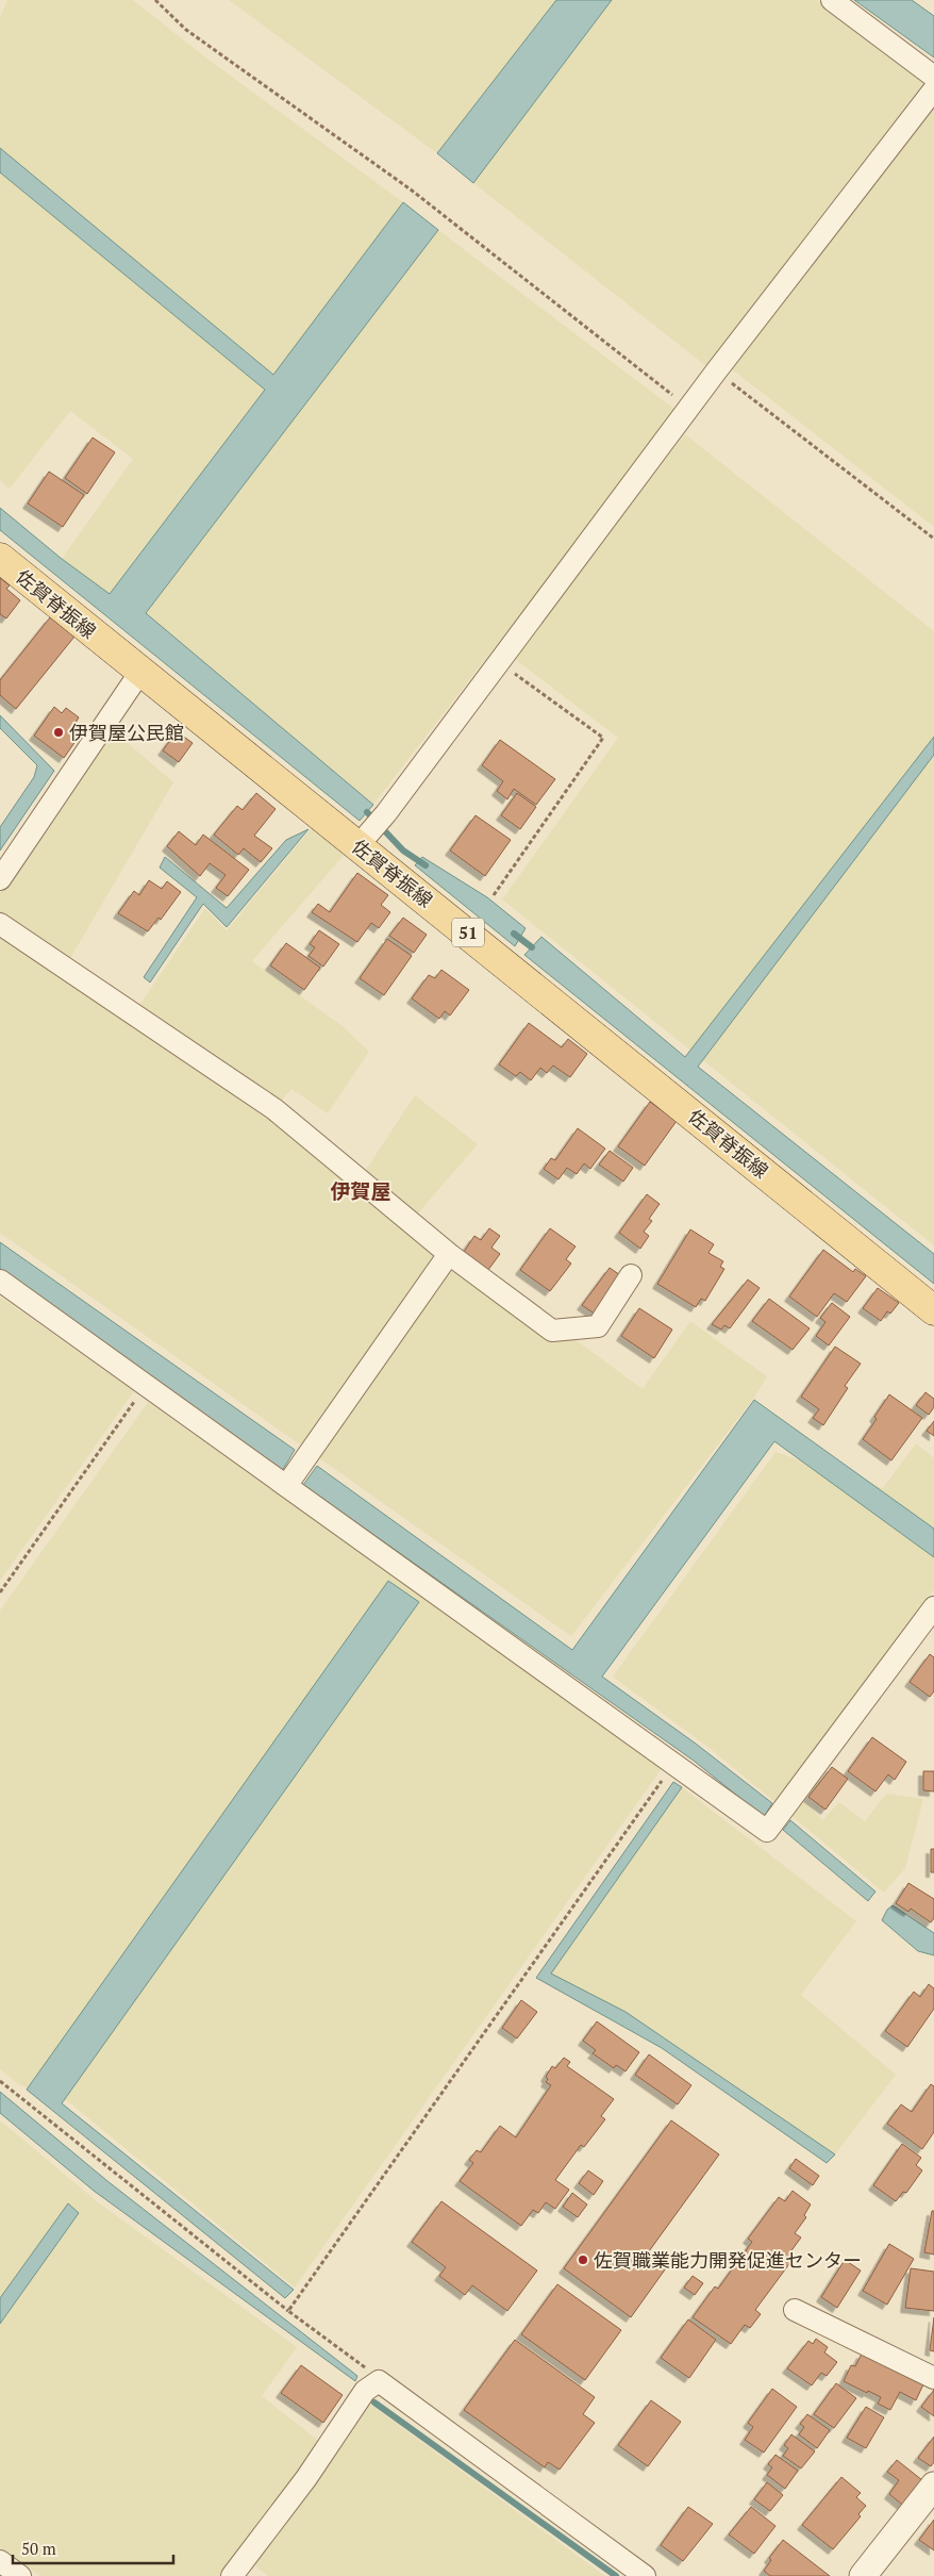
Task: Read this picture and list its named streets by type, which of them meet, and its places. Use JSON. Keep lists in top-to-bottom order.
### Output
{
  "streets": {
    "main road": ["佐賀脊振線", "51"]
  },
  "districts": ["伊賀屋"],
  "places": ["伊賀屋公民館", "佐賀職業能力開発促進センター"],
  "scale_bar": "50 m"
}
